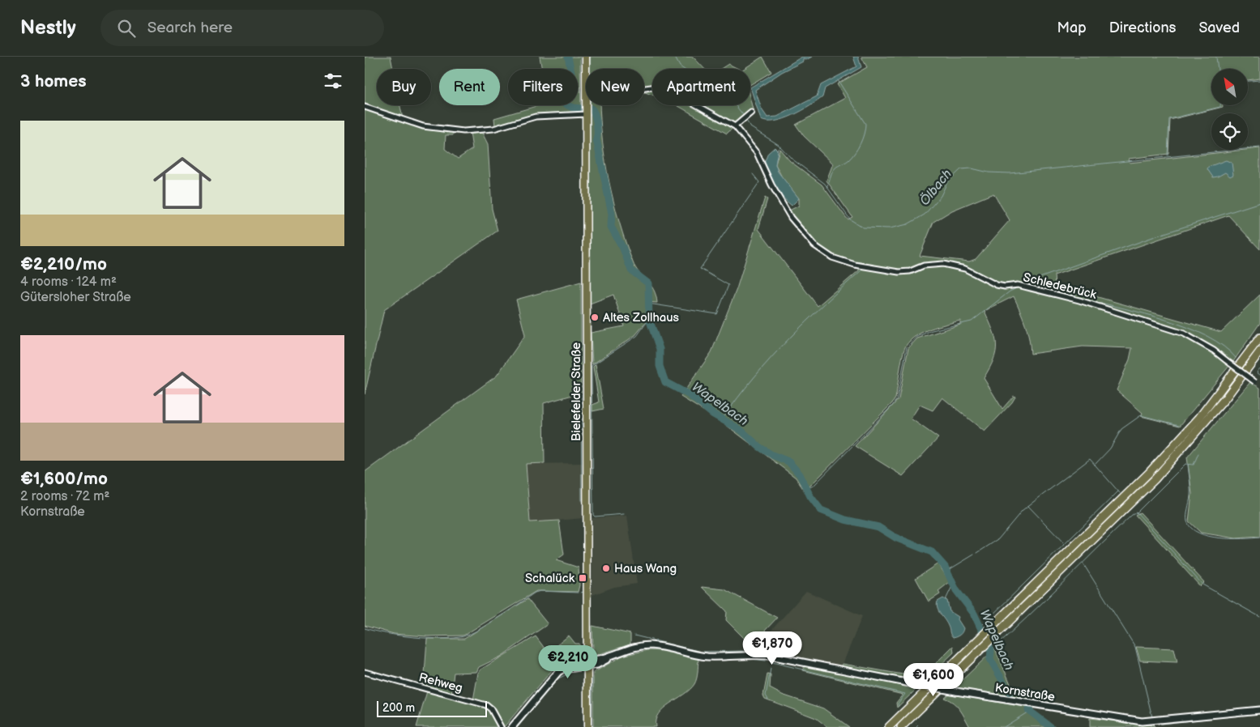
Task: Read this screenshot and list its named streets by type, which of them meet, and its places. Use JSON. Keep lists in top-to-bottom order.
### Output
{
  "streets": {
    "main road": ["Bielefelder Straße"],
    "street": ["Schledebrück", "Rehweg", "Kornstraße"]
  },
  "crossings": [
    ["Bielefelder Straße", "Kornstraße"]
  ],
  "water": ["Ölbach", "Wapelbach"],
  "places": {
    "other": ["Altes Zollhaus", "Haus Wang"],
    "transit": ["Schalück"]
  },
  "scale_bar": "200 m",
  "north": "top left",
  "page": {
    "header": "Nestly",
    "search": "Search here",
    "nav": ["Map", "Directions", "Saved"],
    "heading": "3 homes",
    "chip": [
      "Buy",
      "Rent",
      "Filters",
      "New",
      "Apartment"
    ],
    "list": [
      {
        "name": "€2,210/mo",
        "note": "4 rooms · 124 m² · Gütersloher Straße"
      },
      {
        "name": "€1,600/mo",
        "note": "2 rooms · 72 m² · Kornstraße"
      }
    ],
    "price": ["€1,870", "€2,210", "€1,600"],
    "scale": "200 m"
  }
}
